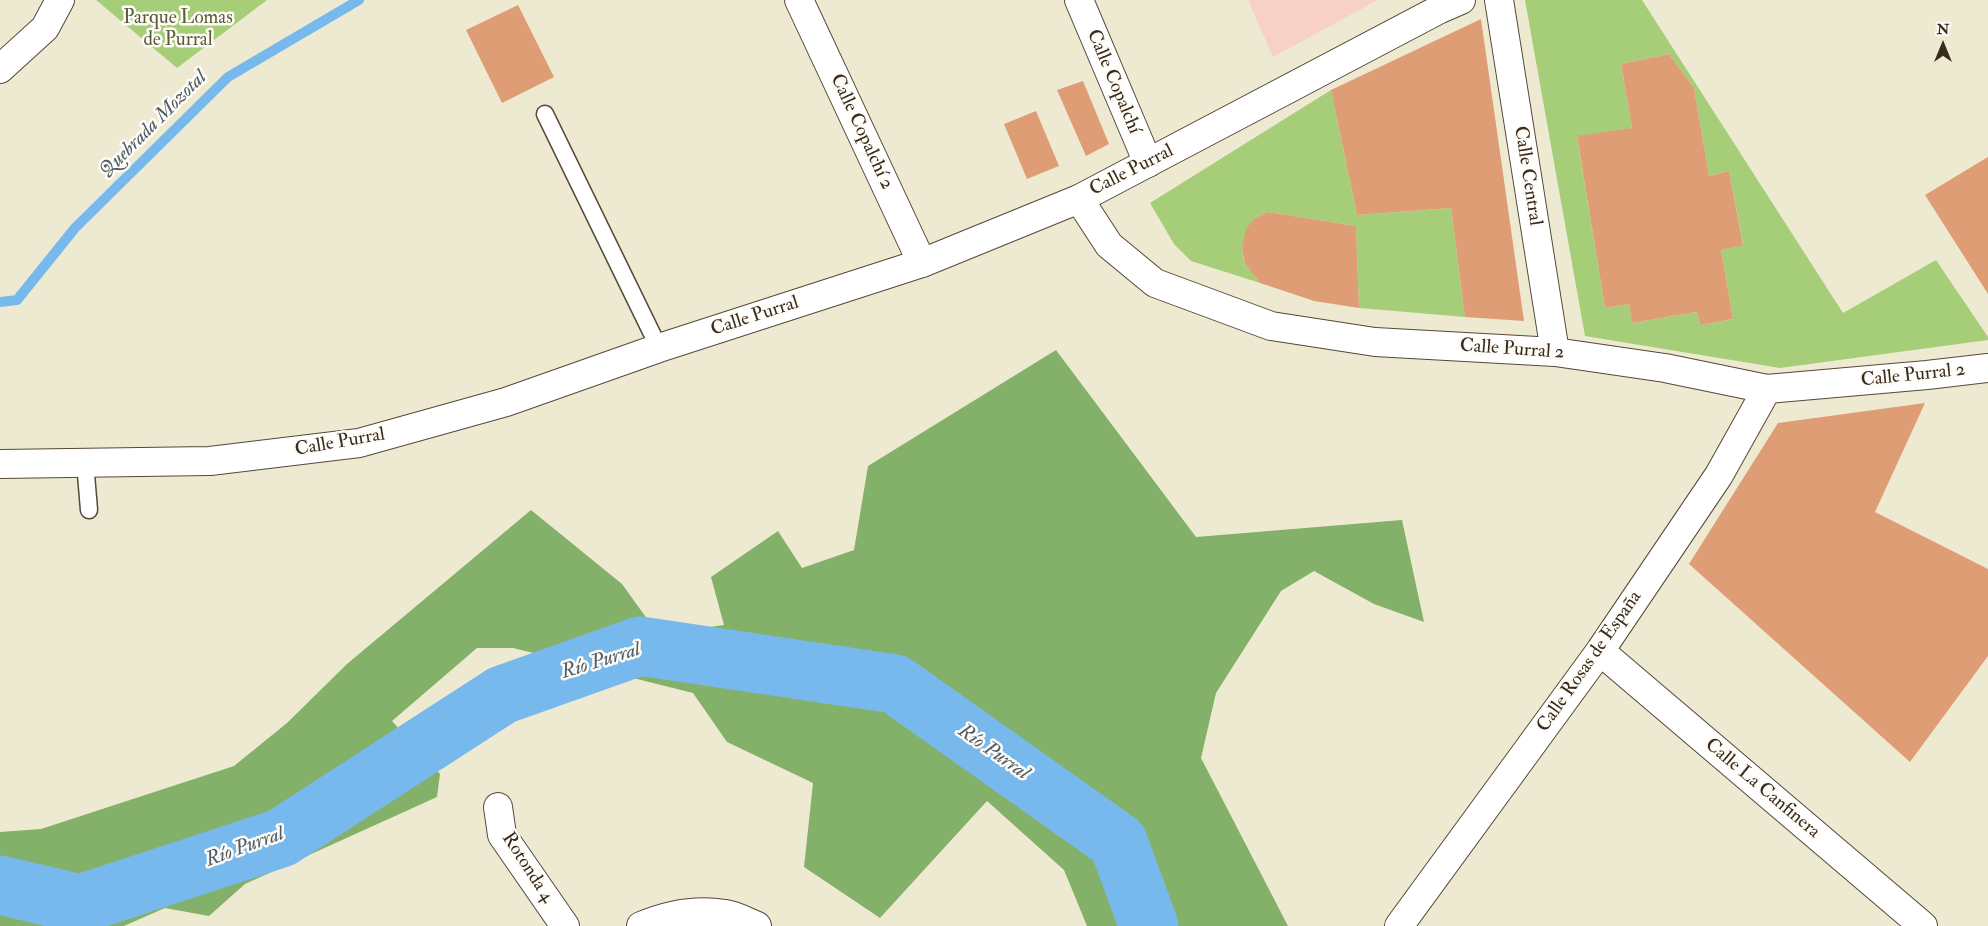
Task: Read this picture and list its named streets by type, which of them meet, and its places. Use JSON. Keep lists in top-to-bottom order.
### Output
{
  "streets": {
    "street": [
      "Calle Copalchí",
      "Calle Copalchí 2",
      "Calle Purral",
      "Calle Central",
      "Calle Purral 2",
      "Calle Rosas de España",
      "Calle La Canfinera",
      "Rotonda 4"
    ]
  },
  "crossings": [
    ["Calle Copalchí", "Calle Purral"],
    ["Calle Copalchí 2", "Calle Purral"],
    ["Calle Purral", "Calle Purral 2"],
    ["Calle Central", "Calle Purral 2"],
    ["Calle Purral 2", "Calle Rosas de España"],
    ["Calle Rosas de España", "Calle La Canfinera"]
  ],
  "water": ["Quebrada Mozotal", "Río Purral"],
  "parks": ["Parque Lomas de Purral"],
  "north": "top"
}
